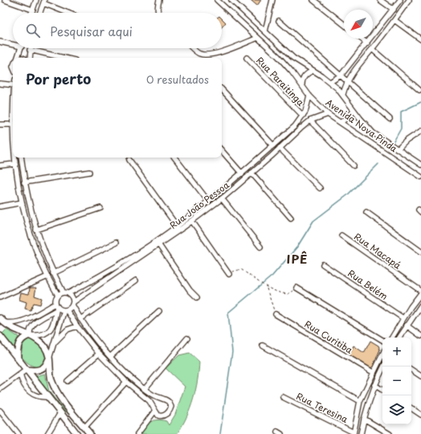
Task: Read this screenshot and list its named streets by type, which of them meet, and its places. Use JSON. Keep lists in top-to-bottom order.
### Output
{
  "streets": {
    "street": [
      "Rua Paraitinga",
      "Avenida Nova Pinda",
      "Rua João Pessoa",
      "Rua Macapá",
      "Rua Belém",
      "Rua Curitiba",
      "Rua Teresina"
    ]
  },
  "crossings": [
    ["Rua Paraitinga", "Rua João Pessoa"],
    ["Avenida Nova Pinda", "Rua João Pessoa"]
  ],
  "districts": ["IPÊ"],
  "north": "bottom left",
  "page": {
    "search": "Pesquisar aqui",
    "heading": ["Por perto", "0 resultados"],
    "map_buttons": ["+", "−"]
  }
}
